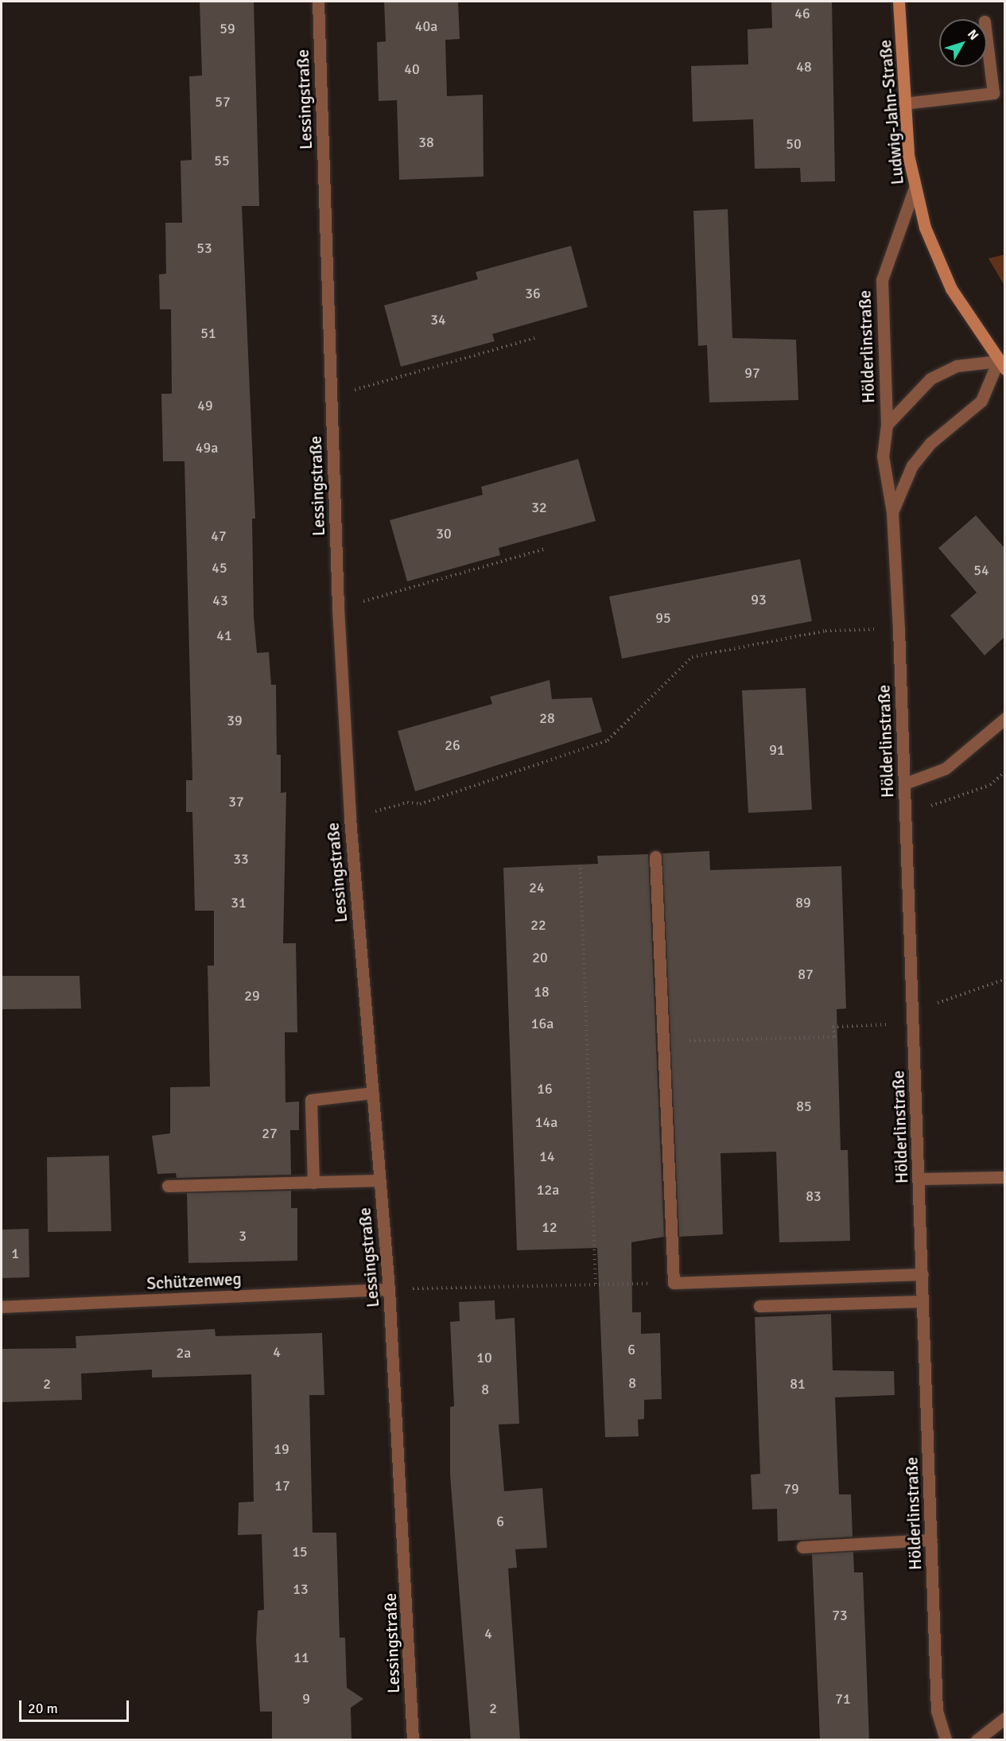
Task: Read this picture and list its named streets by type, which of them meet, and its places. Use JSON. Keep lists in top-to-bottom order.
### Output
{
  "streets": {
    "street": [
      "Lessingstraße",
      "Ludwig-Jahn-Straße",
      "Hölderlinstraße",
      "Schützenweg"
    ]
  },
  "crossings": [
    ["Lessingstraße", "Schützenweg"],
    ["Ludwig-Jahn-Straße", "Hölderlinstraße"]
  ],
  "house_numbers": [
    "46",
    "40a",
    "59",
    "48",
    "40",
    "57",
    "38",
    "50",
    "55",
    "53",
    "36",
    "34",
    "51",
    "97",
    "49",
    "49a",
    "32",
    "30",
    "47",
    "45",
    "54",
    "93",
    "43",
    "95",
    "41",
    "28",
    "39",
    "26",
    "91",
    "37",
    "33",
    "24",
    "31",
    "89",
    "22",
    "20",
    "87",
    "18",
    "29",
    "16a",
    "16",
    "85",
    "14a",
    "27",
    "14",
    "12a",
    "83",
    "12",
    "3",
    "1",
    "6",
    "4",
    "2a",
    "10",
    "8",
    "2",
    "81",
    "8",
    "19",
    "17",
    "79",
    "6",
    "15",
    "13",
    "73",
    "4",
    "11",
    "9",
    "71",
    "2"
  ],
  "scale_bar": "20 m",
  "north": "top right"
}
